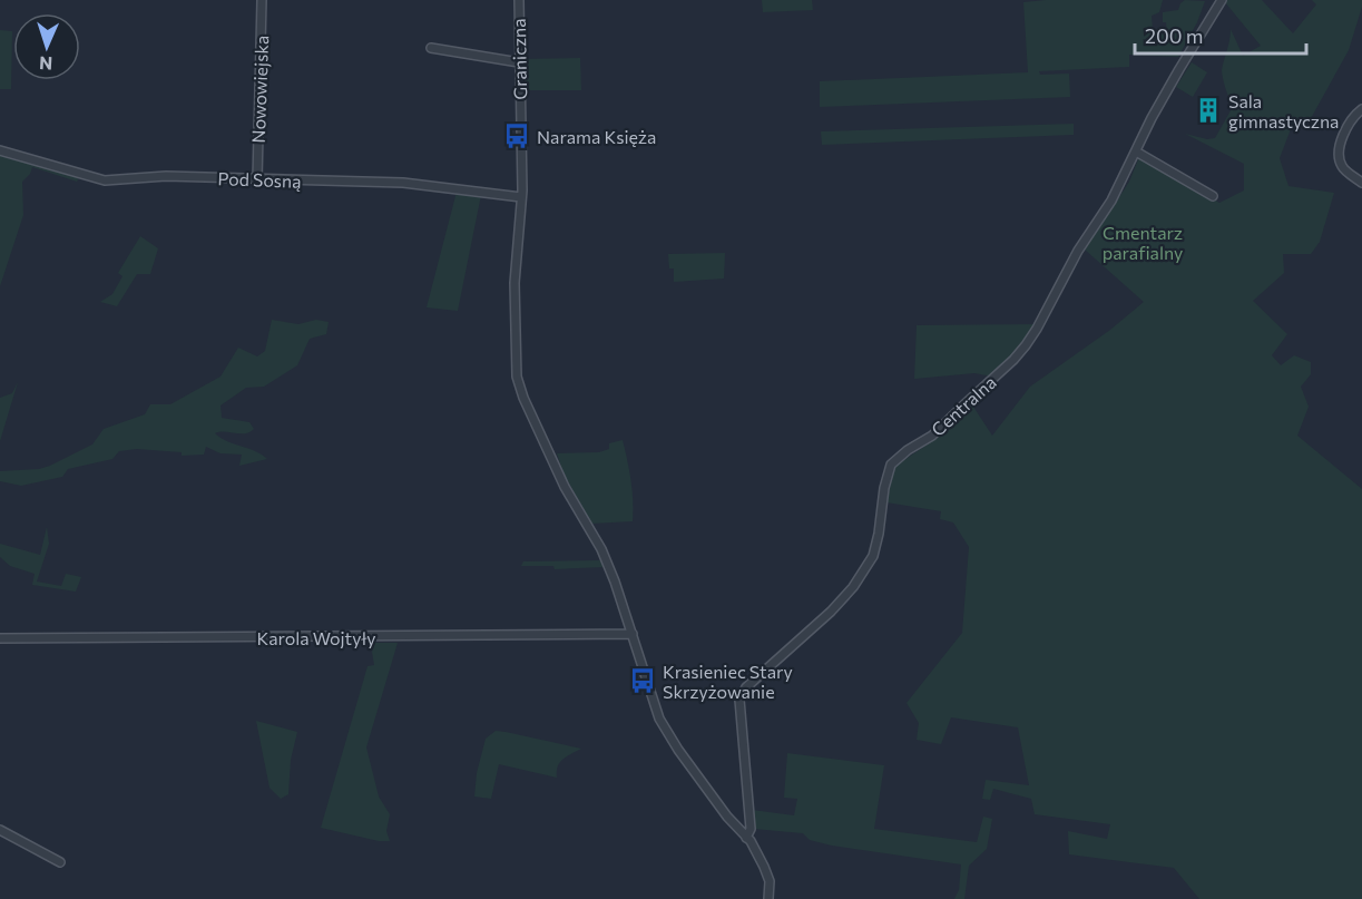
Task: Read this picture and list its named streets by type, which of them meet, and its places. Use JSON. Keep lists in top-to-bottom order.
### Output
{
  "streets": {
    "street": [
      "Graniczna",
      "Nowowiejska",
      "Pod Sosną",
      "Centralna",
      "Karola Wojtyły"
    ]
  },
  "crossings": [
    ["Graniczna", "Pod Sosną"],
    ["Graniczna", "Centralna"],
    ["Graniczna", "Karola Wojtyły"],
    ["Nowowiejska", "Pod Sosną"]
  ],
  "parks": ["Cmentarz parafialny"],
  "places": {
    "building": ["Sala gimnastyczna"],
    "bus stop": ["Narama Księża", "Krasieniec Stary Skrzyżowanie"]
  },
  "scale_bar": "200 m",
  "north": "bottom"
}
